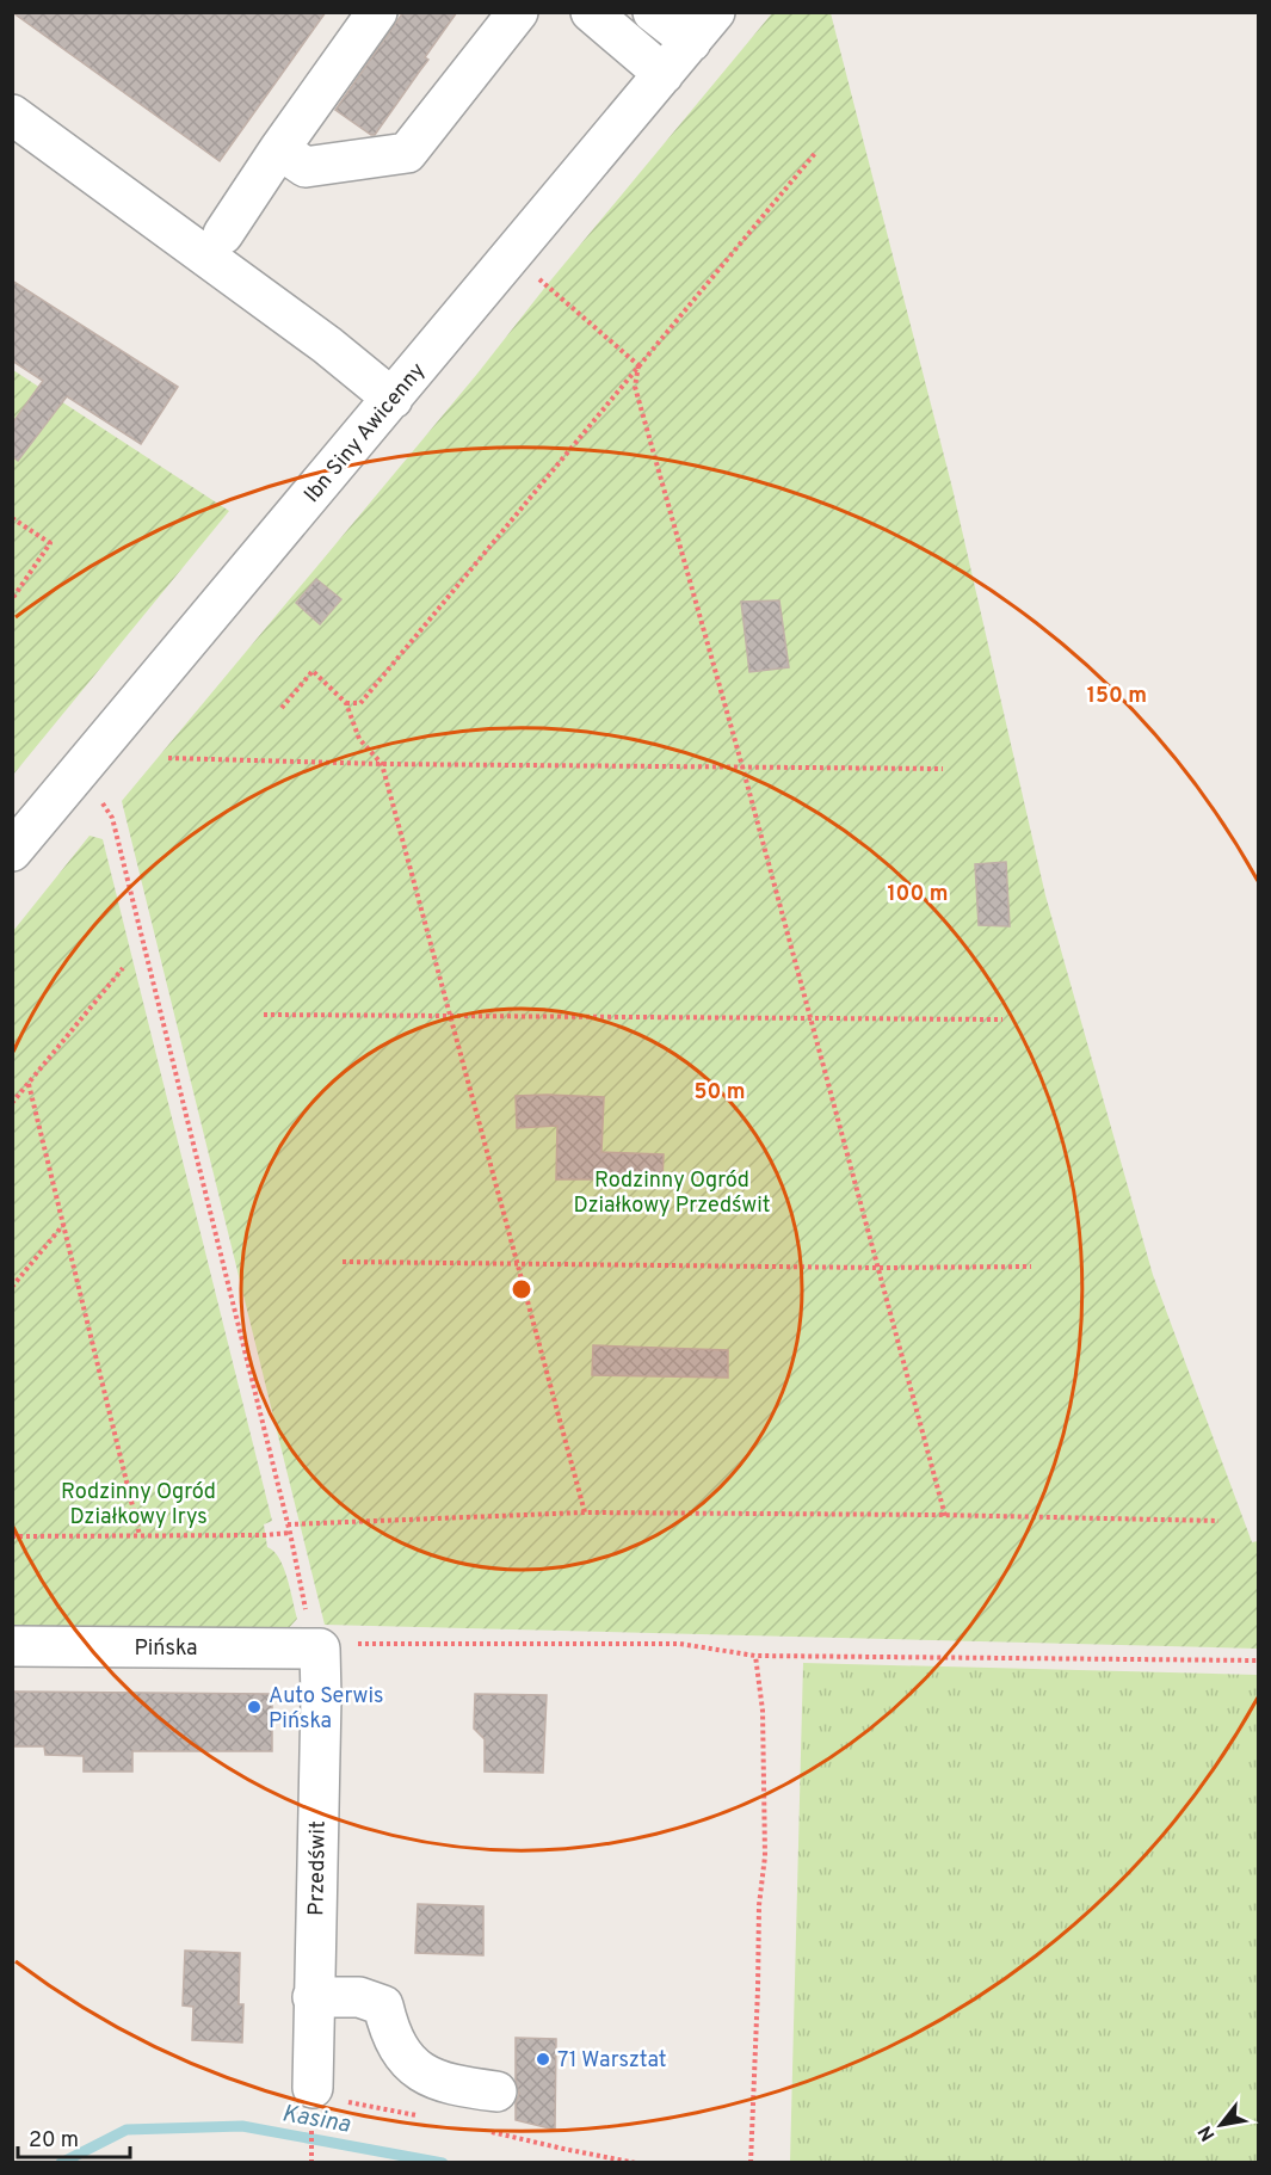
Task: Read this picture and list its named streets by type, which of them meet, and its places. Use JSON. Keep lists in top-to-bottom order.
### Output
{
  "streets": {
    "street": ["Ibn Siny Awicenny", "Pińska", "Przedświt"]
  },
  "crossings": [
    ["Pińska", "Przedświt"]
  ],
  "water": ["Kasina"],
  "parks": ["Rodzinny Ogród Działkowy Przedświt", "Rodzinny Ogród Działkowy Irys"],
  "places": ["Auto Serwis Pińska", "71 Warsztat"],
  "scale_bar": "20 m",
  "north": "bottom left",
  "rings": ["150 m", "100 m", "50 m"]
}
